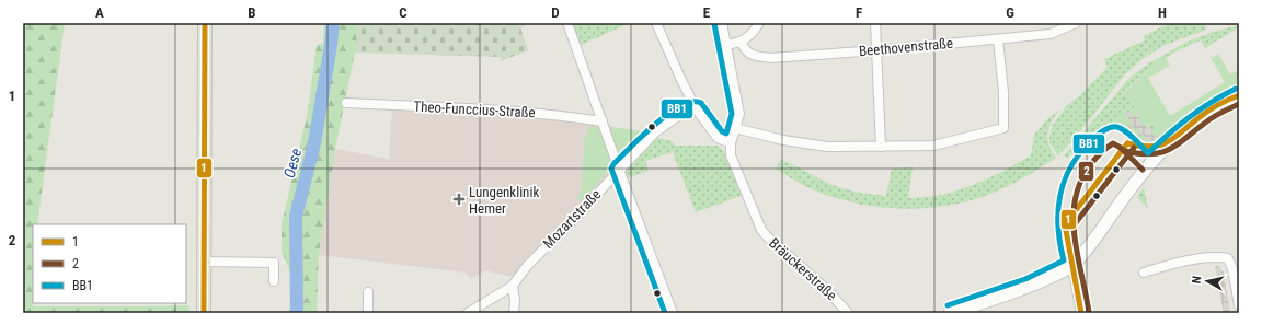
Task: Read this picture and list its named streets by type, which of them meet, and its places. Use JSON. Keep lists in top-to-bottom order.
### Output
{
  "streets": {
    "street": [
      "Beethovenstraße",
      "Theo-Funccius-Straße",
      "Mozartstraße",
      "Bräuckerstraße"
    ]
  },
  "water": ["Oese"],
  "places": {
    "health": ["Lungenklinik Hemer"]
  },
  "lines": ["transit line 1", "transit line BB1", "transit line 2"],
  "legend": ["1", "2", "BB1"],
  "north": "left",
  "grid": {
    "columns": [
      "A",
      "B",
      "C",
      "D",
      "E",
      "F",
      "G",
      "H"
    ],
    "rows": ["1", "2"]
  }
}
